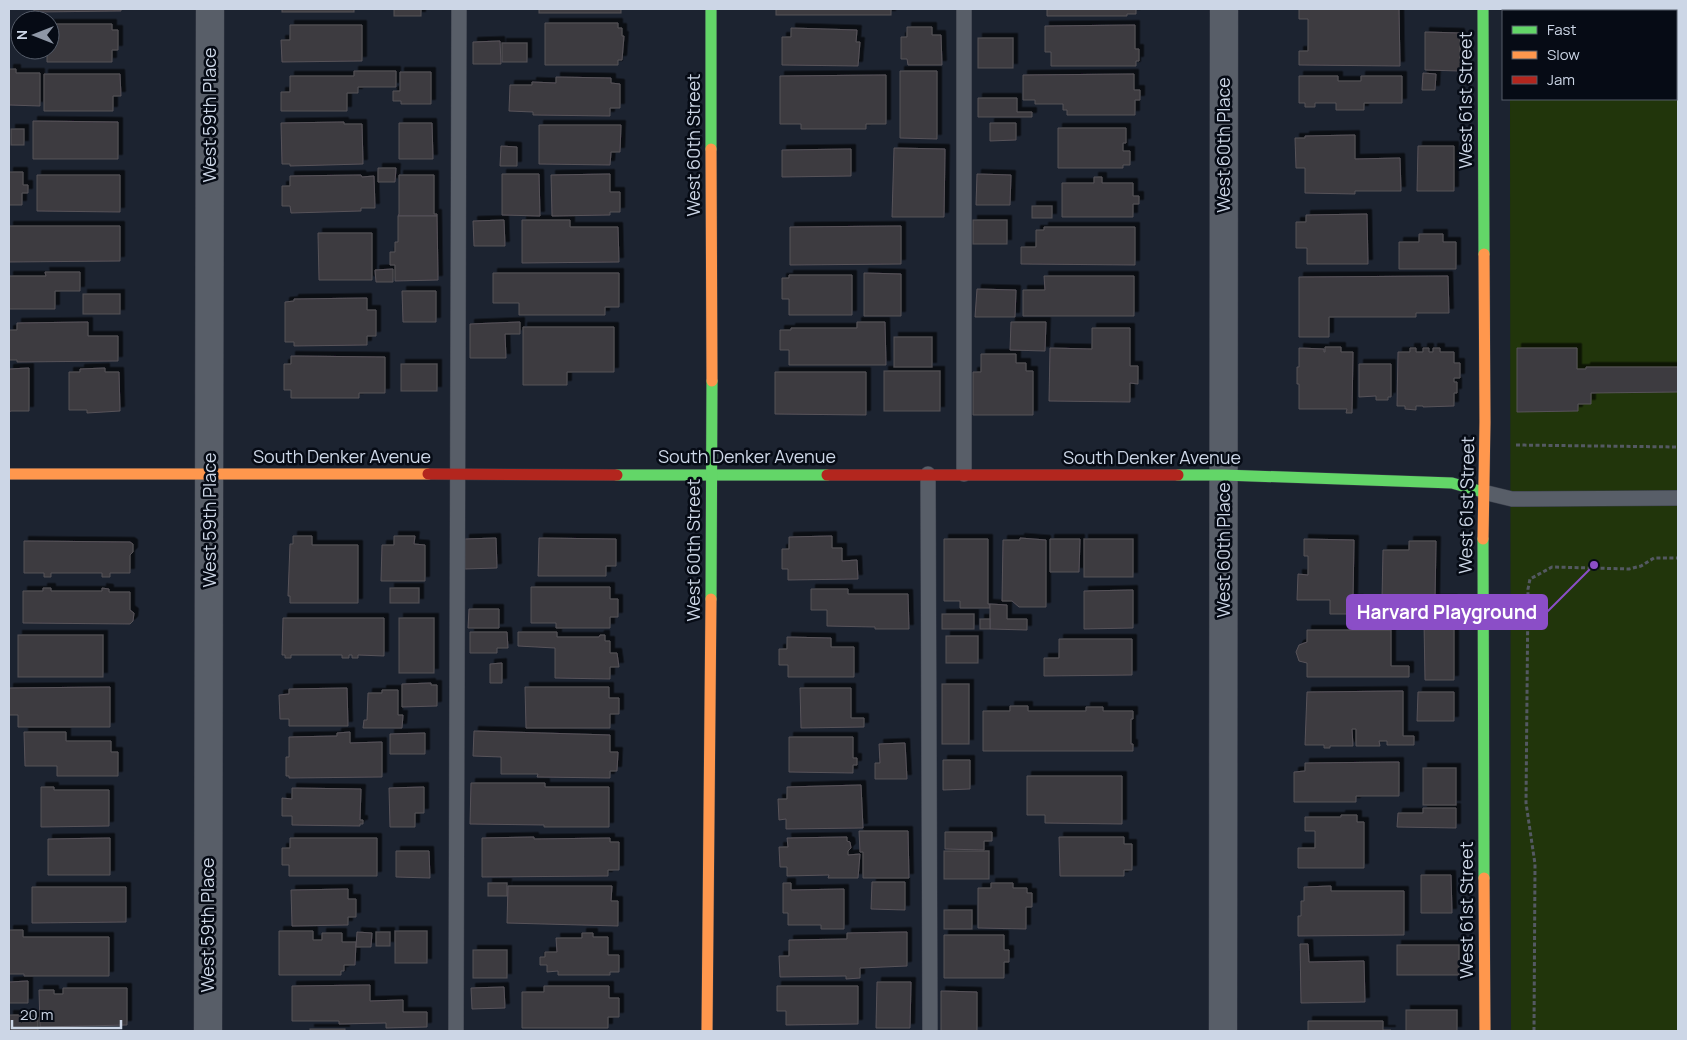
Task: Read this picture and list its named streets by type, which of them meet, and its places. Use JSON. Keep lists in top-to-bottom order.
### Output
{
  "streets": {
    "street": [
      "West 61st Street",
      "West 59th Place",
      "West 60th Street",
      "West 60th Place",
      "South Denker Avenue"
    ]
  },
  "crossings": [
    ["West 61st Street", "South Denker Avenue"],
    ["West 59th Place", "South Denker Avenue"],
    ["West 60th Street", "South Denker Avenue"],
    ["West 60th Place", "South Denker Avenue"]
  ],
  "places": ["Harvard Playground"],
  "legend": ["Fast", "Slow", "Jam"],
  "scale_bar": "20 m",
  "north": "left"
}
